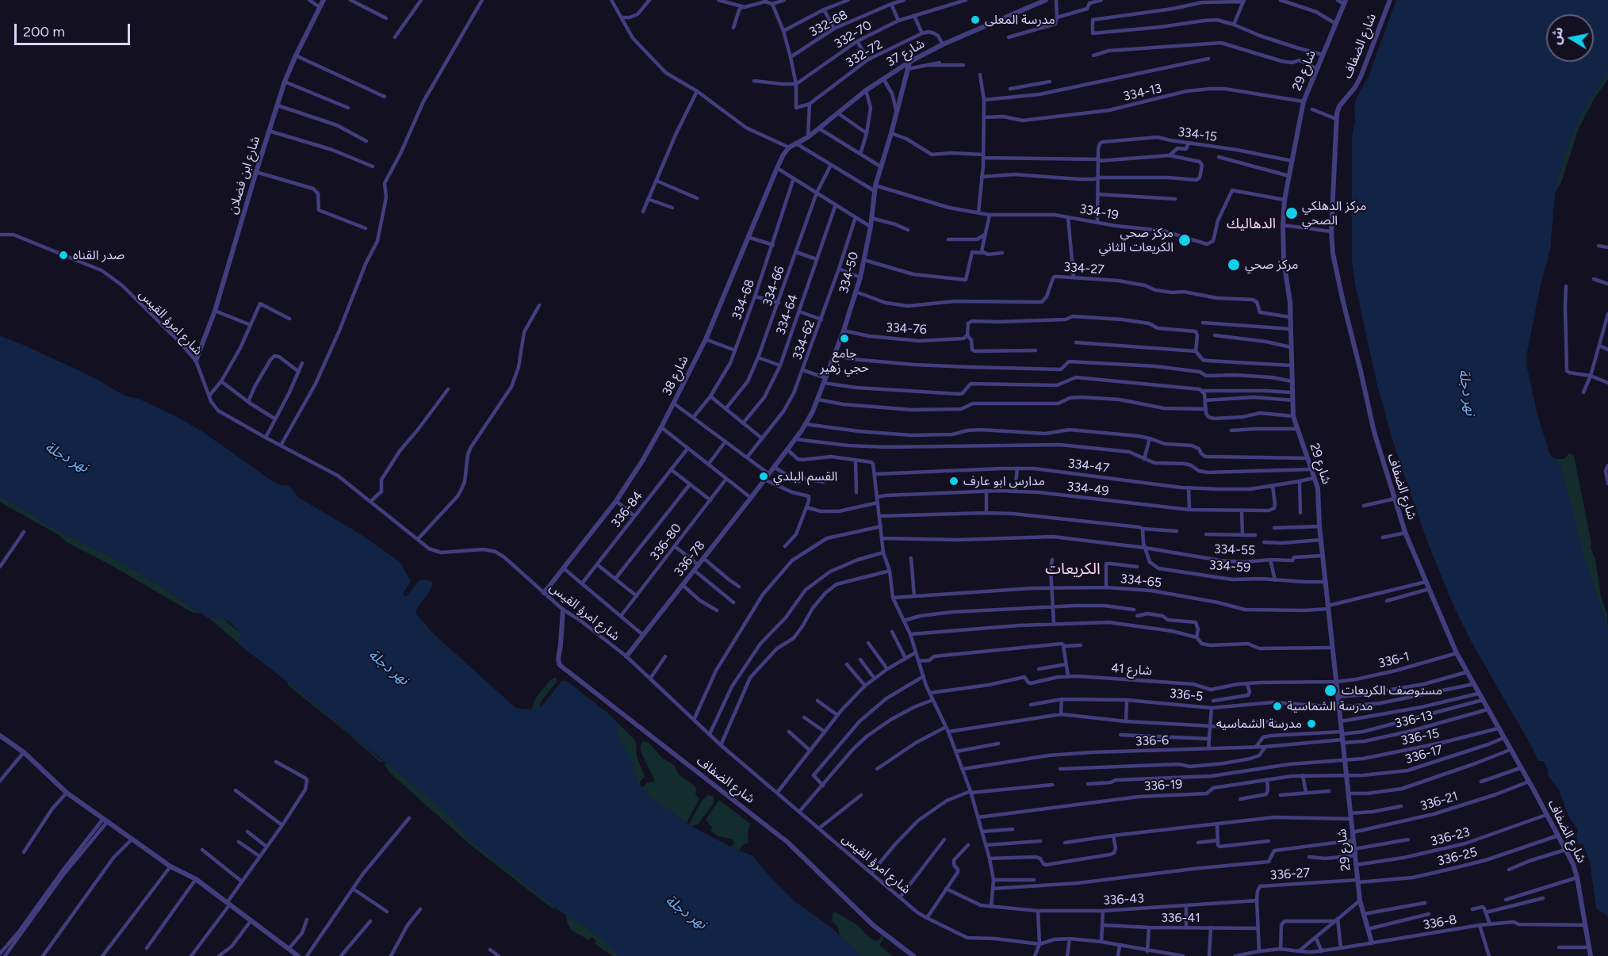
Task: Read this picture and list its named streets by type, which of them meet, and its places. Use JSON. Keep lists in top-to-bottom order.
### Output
{
  "streets": {
    "street": [
      "332-68",
      "332-70",
      "شارع الضفاف",
      "شارع 37",
      "332-72",
      "شارع 29",
      "334-13",
      "334-15",
      "شارع ابن فضلان",
      "334-19",
      "334-27",
      "334-50",
      "334-66",
      "334-68",
      "334-64",
      "شارع امرؤ القيس",
      "334-76",
      "334-62",
      "شارع 38",
      "334-47",
      "334-49",
      "336-84",
      "336-80",
      "334-55",
      "336-78",
      "334-59",
      "334-65",
      "336-1",
      "شارع 41",
      "336-5",
      "336-13",
      "336-15",
      "336-6",
      "336-17",
      "336-19",
      "336-21",
      "336-23",
      "336-25",
      "336-27",
      "336-43",
      "336-41",
      "336-8"
    ]
  },
  "crossings": [
    ["332-70", "332-72"],
    ["شارع الضفاف", "شارع امرؤ القيس"],
    ["شارع الضفاف", "334-65"],
    ["شارع الضفاف", "336-1"],
    ["شارع الضفاف", "336-5"],
    ["شارع الضفاف", "336-13"],
    ["شارع الضفاف", "336-15"],
    ["شارع الضفاف", "336-17"],
    ["شارع الضفاف", "336-21"],
    ["شارع الضفاف", "336-23"],
    ["شارع الضفاف", "336-25"],
    ["شارع الضفاف", "336-8"],
    ["شارع 37", "334-50"],
    ["شارع 37", "شارع 38"],
    ["شارع 29", "334-13"],
    ["شارع 29", "334-15"],
    ["شارع 29", "334-19"],
    ["شارع 29", "334-27"],
    ["شارع 29", "334-47"],
    ["شارع 29", "334-55"],
    ["شارع 29", "334-59"],
    ["شارع 29", "334-65"],
    ["شارع 29", "336-1"],
    ["شارع 29", "شارع 41"],
    ["شارع 29", "336-5"],
    ["شارع 29", "336-13"],
    ["شارع 29", "336-15"],
    ["شارع 29", "336-6"],
    ["شارع 29", "336-17"],
    ["شارع 29", "336-19"],
    ["شارع 29", "336-21"],
    ["شارع 29", "336-23"],
    ["شارع 29", "336-25"],
    ["شارع 29", "336-27"],
    ["شارع 29", "336-8"],
    ["شارع ابن فضلان", "شارع امرؤ القيس"],
    ["334-19", "334-50"],
    ["334-27", "334-50"],
    ["334-50", "334-76"],
    ["334-50", "336-78"],
    ["شارع امرؤ القيس", "شارع 38"],
    ["شارع امرؤ القيس", "336-78"],
    ["334-47", "334-49"],
    ["334-55", "334-59"],
    ["336-1", "شارع 41"],
    ["336-13", "336-6"],
    ["336-17", "336-19"],
    ["336-25", "336-27"],
    ["336-27", "336-43"]
  ],
  "districts": ["الدهاليك", "الكريعات"],
  "water": ["نهر دجلة"],
  "places": [
    "مدرسة المعلى",
    "مركز الدهلكي الصحي",
    "مركز صحي الكريعات الثاني",
    "صدر القناه",
    "مركز صحي",
    "جامع حجي زهير",
    "القسم البلدي",
    "مدارس ابو عارف",
    "مستوصف الكريعات",
    "مدرسة الشماسية",
    "مدرسة الشماسيه"
  ],
  "scale_bar": "200 m",
  "north": "left"
}
